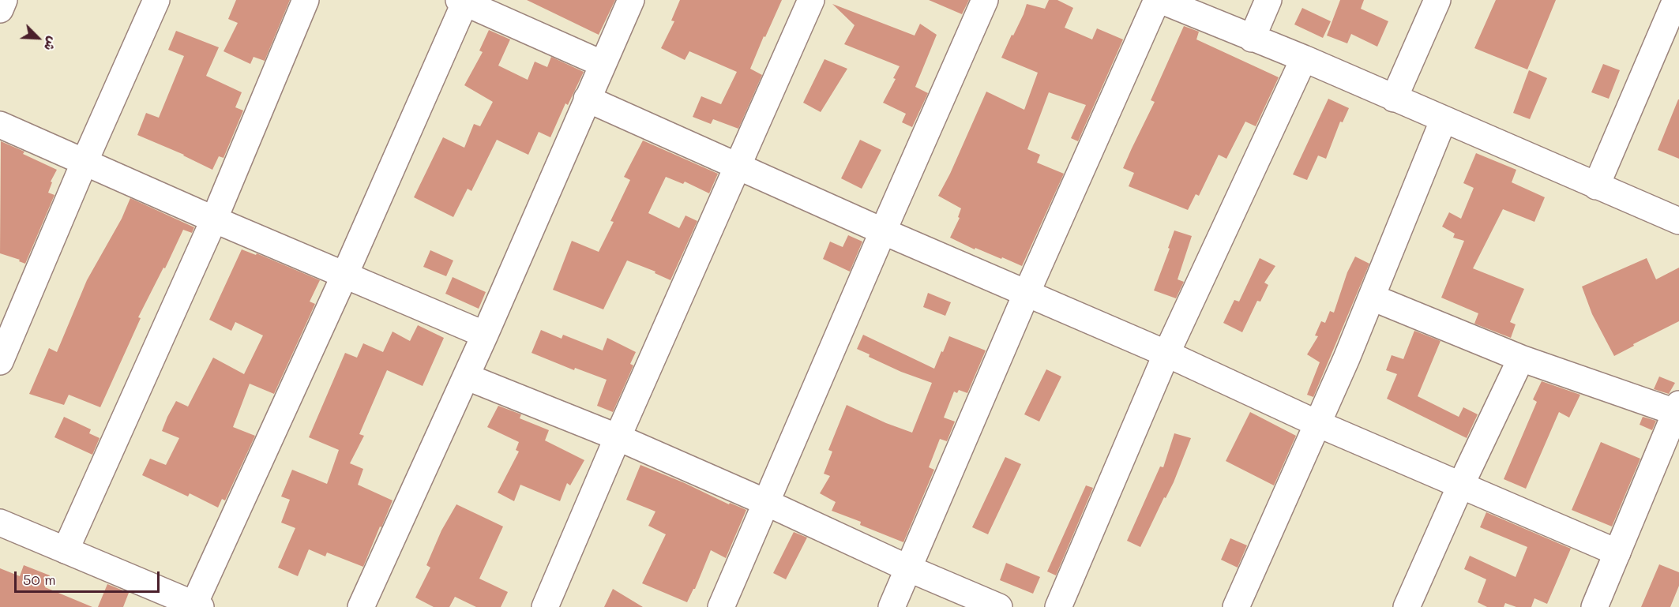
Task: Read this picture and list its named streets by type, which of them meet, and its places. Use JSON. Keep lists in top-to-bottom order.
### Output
{
  "scale_bar": "50 m",
  "north": "bottom right"
}
